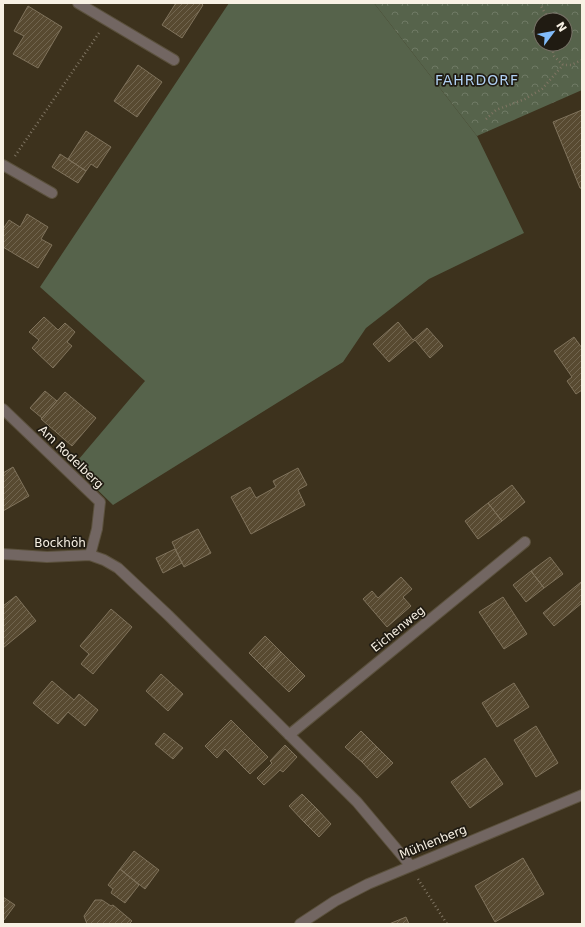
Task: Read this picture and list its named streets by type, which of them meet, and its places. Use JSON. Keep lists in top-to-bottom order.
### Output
{
  "streets": {
    "street": [
      "Am Rodelberg",
      "Bockhöh",
      "Eichenweg",
      "Mühlenberg"
    ]
  },
  "crossings": [
    ["Am Rodelberg", "Bockhöh"],
    ["Bockhöh", "Eichenweg"]
  ],
  "districts": ["FAHRDORF"],
  "north": "top right"
}
